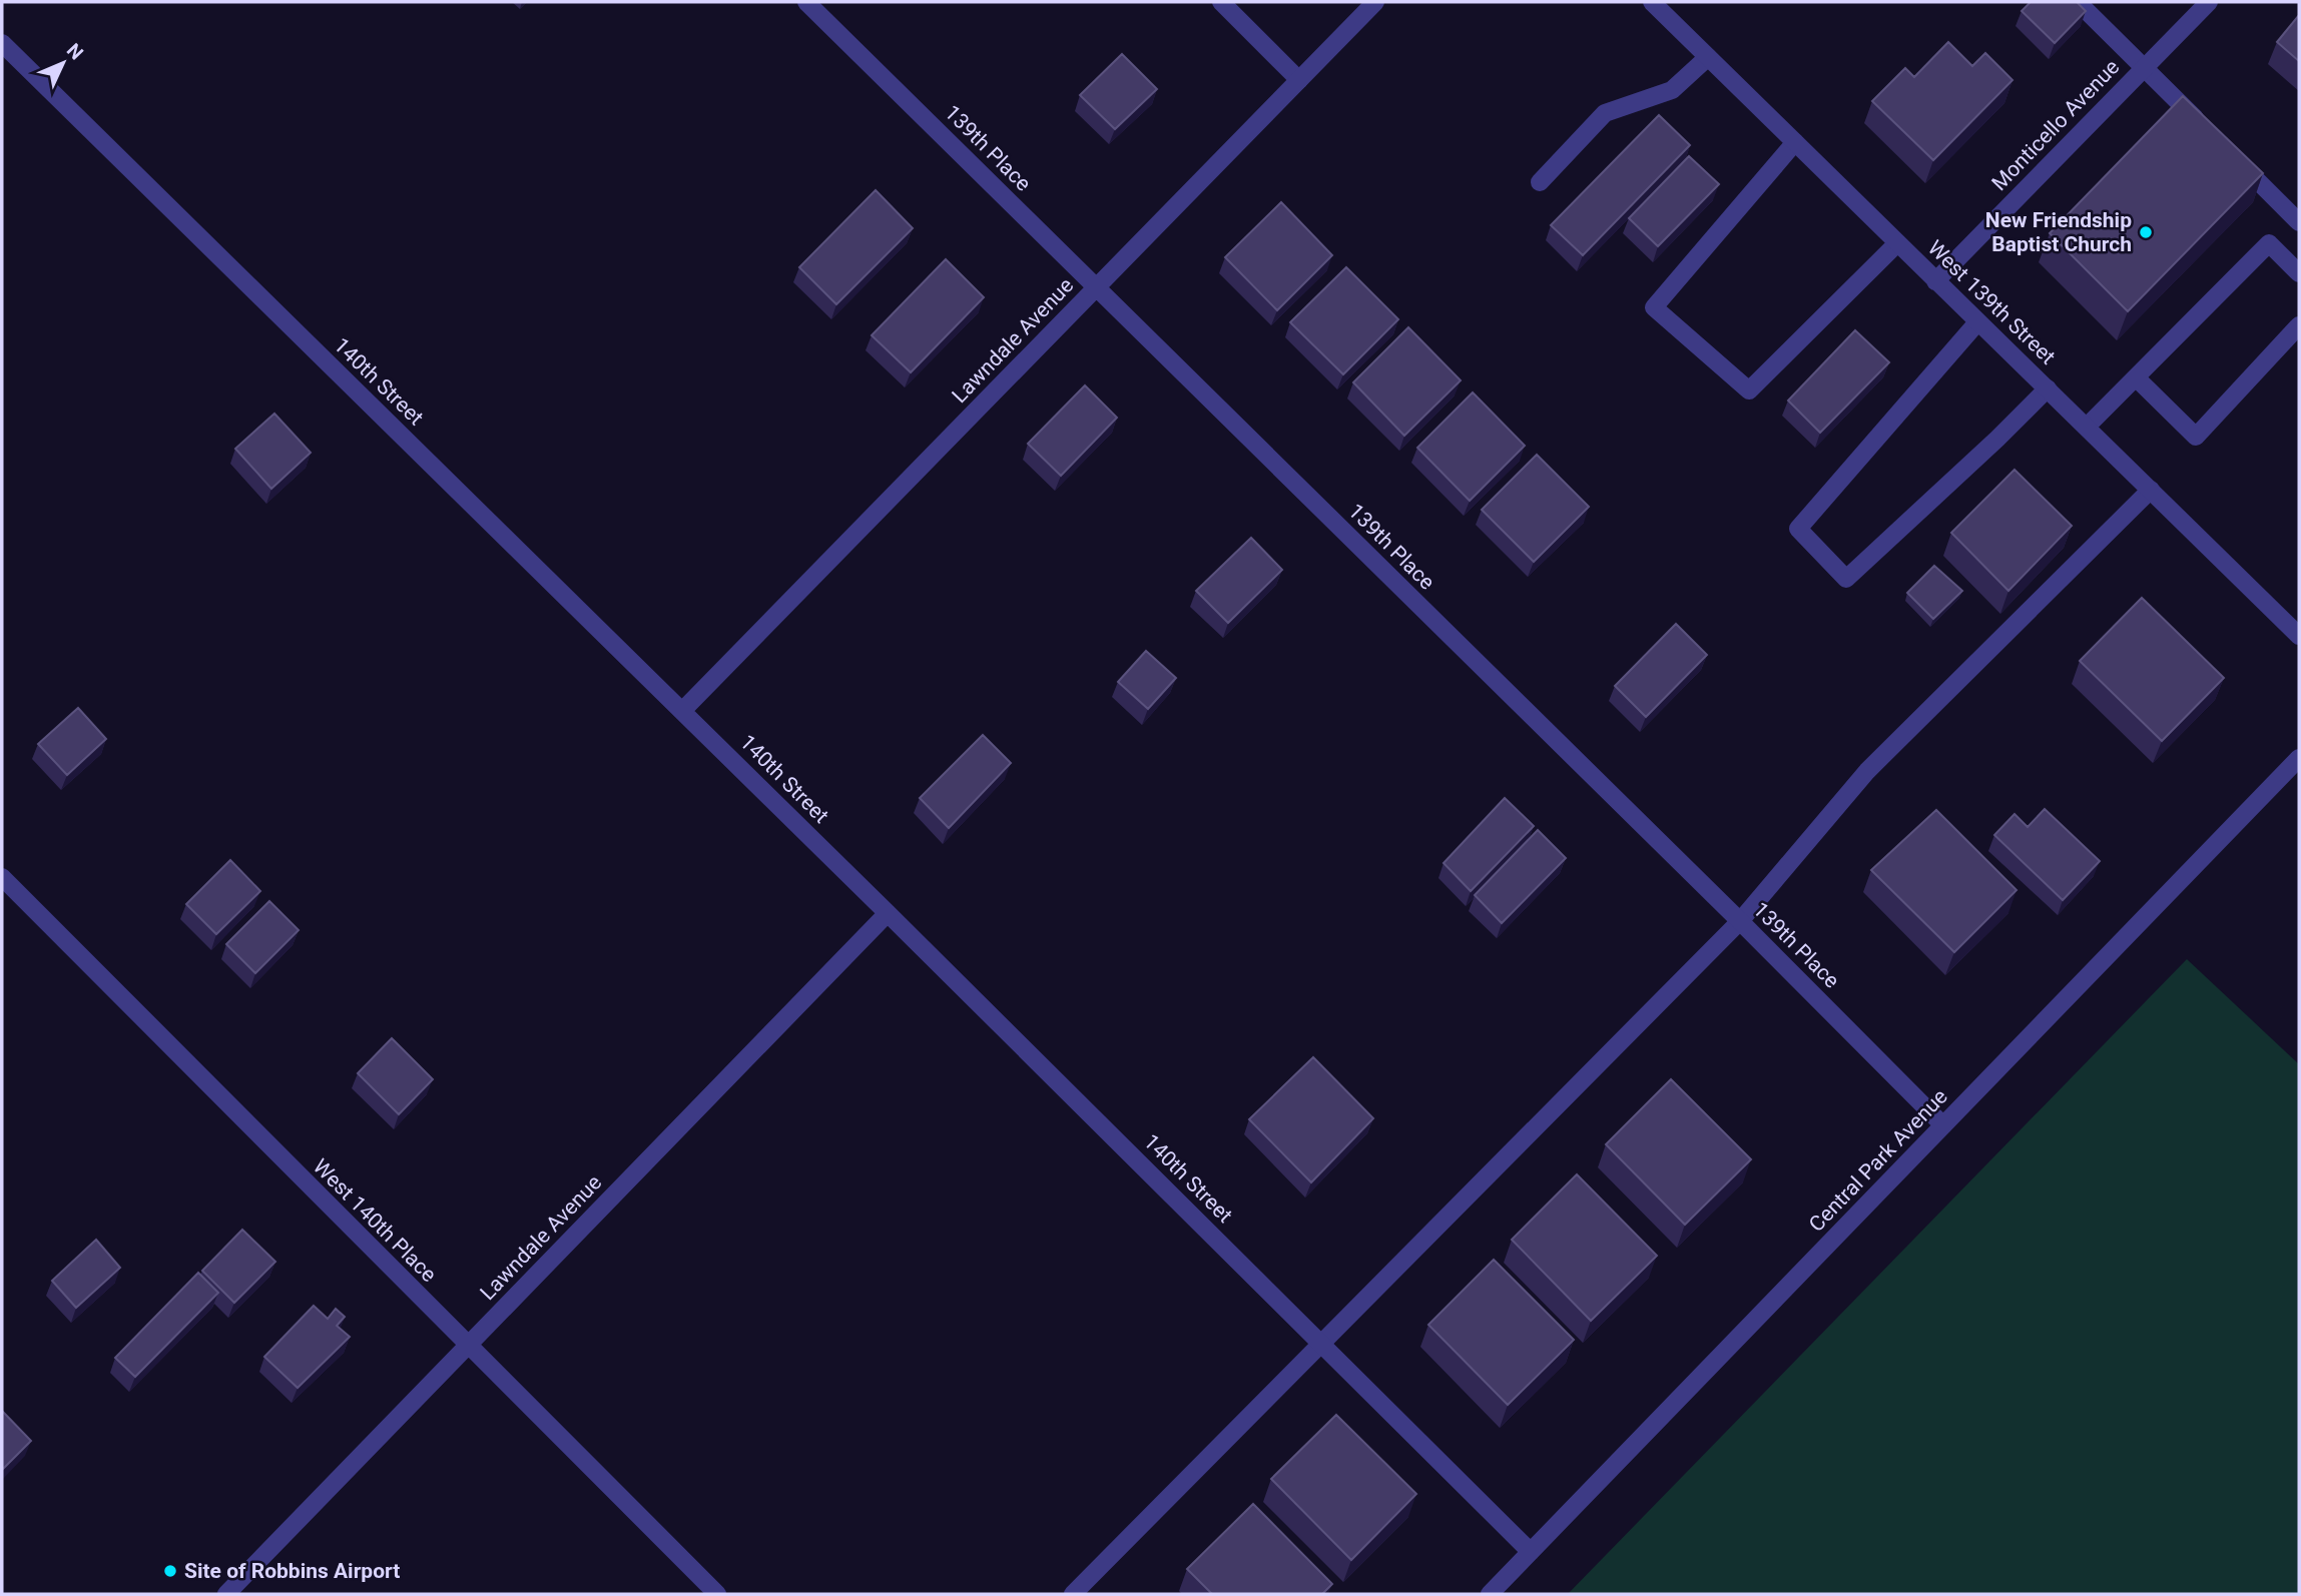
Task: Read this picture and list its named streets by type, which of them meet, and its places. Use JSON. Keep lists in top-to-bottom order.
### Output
{
  "streets": {
    "street": [
      "Monticello Avenue",
      "139th Place",
      "West 139th Street",
      "Lawndale Avenue",
      "140th Street",
      "Central Park Avenue",
      "West 140th Place"
    ]
  },
  "crossings": [
    ["Monticello Avenue", "West 139th Street"],
    ["139th Place", "Lawndale Avenue"],
    ["139th Place", "Central Park Avenue"],
    ["Lawndale Avenue", "140th Street"],
    ["Lawndale Avenue", "West 140th Place"],
    ["140th Street", "Central Park Avenue"]
  ],
  "places": ["New Friendship Baptist Church", "Site of Robbins Airport"],
  "north": "top right"
}
